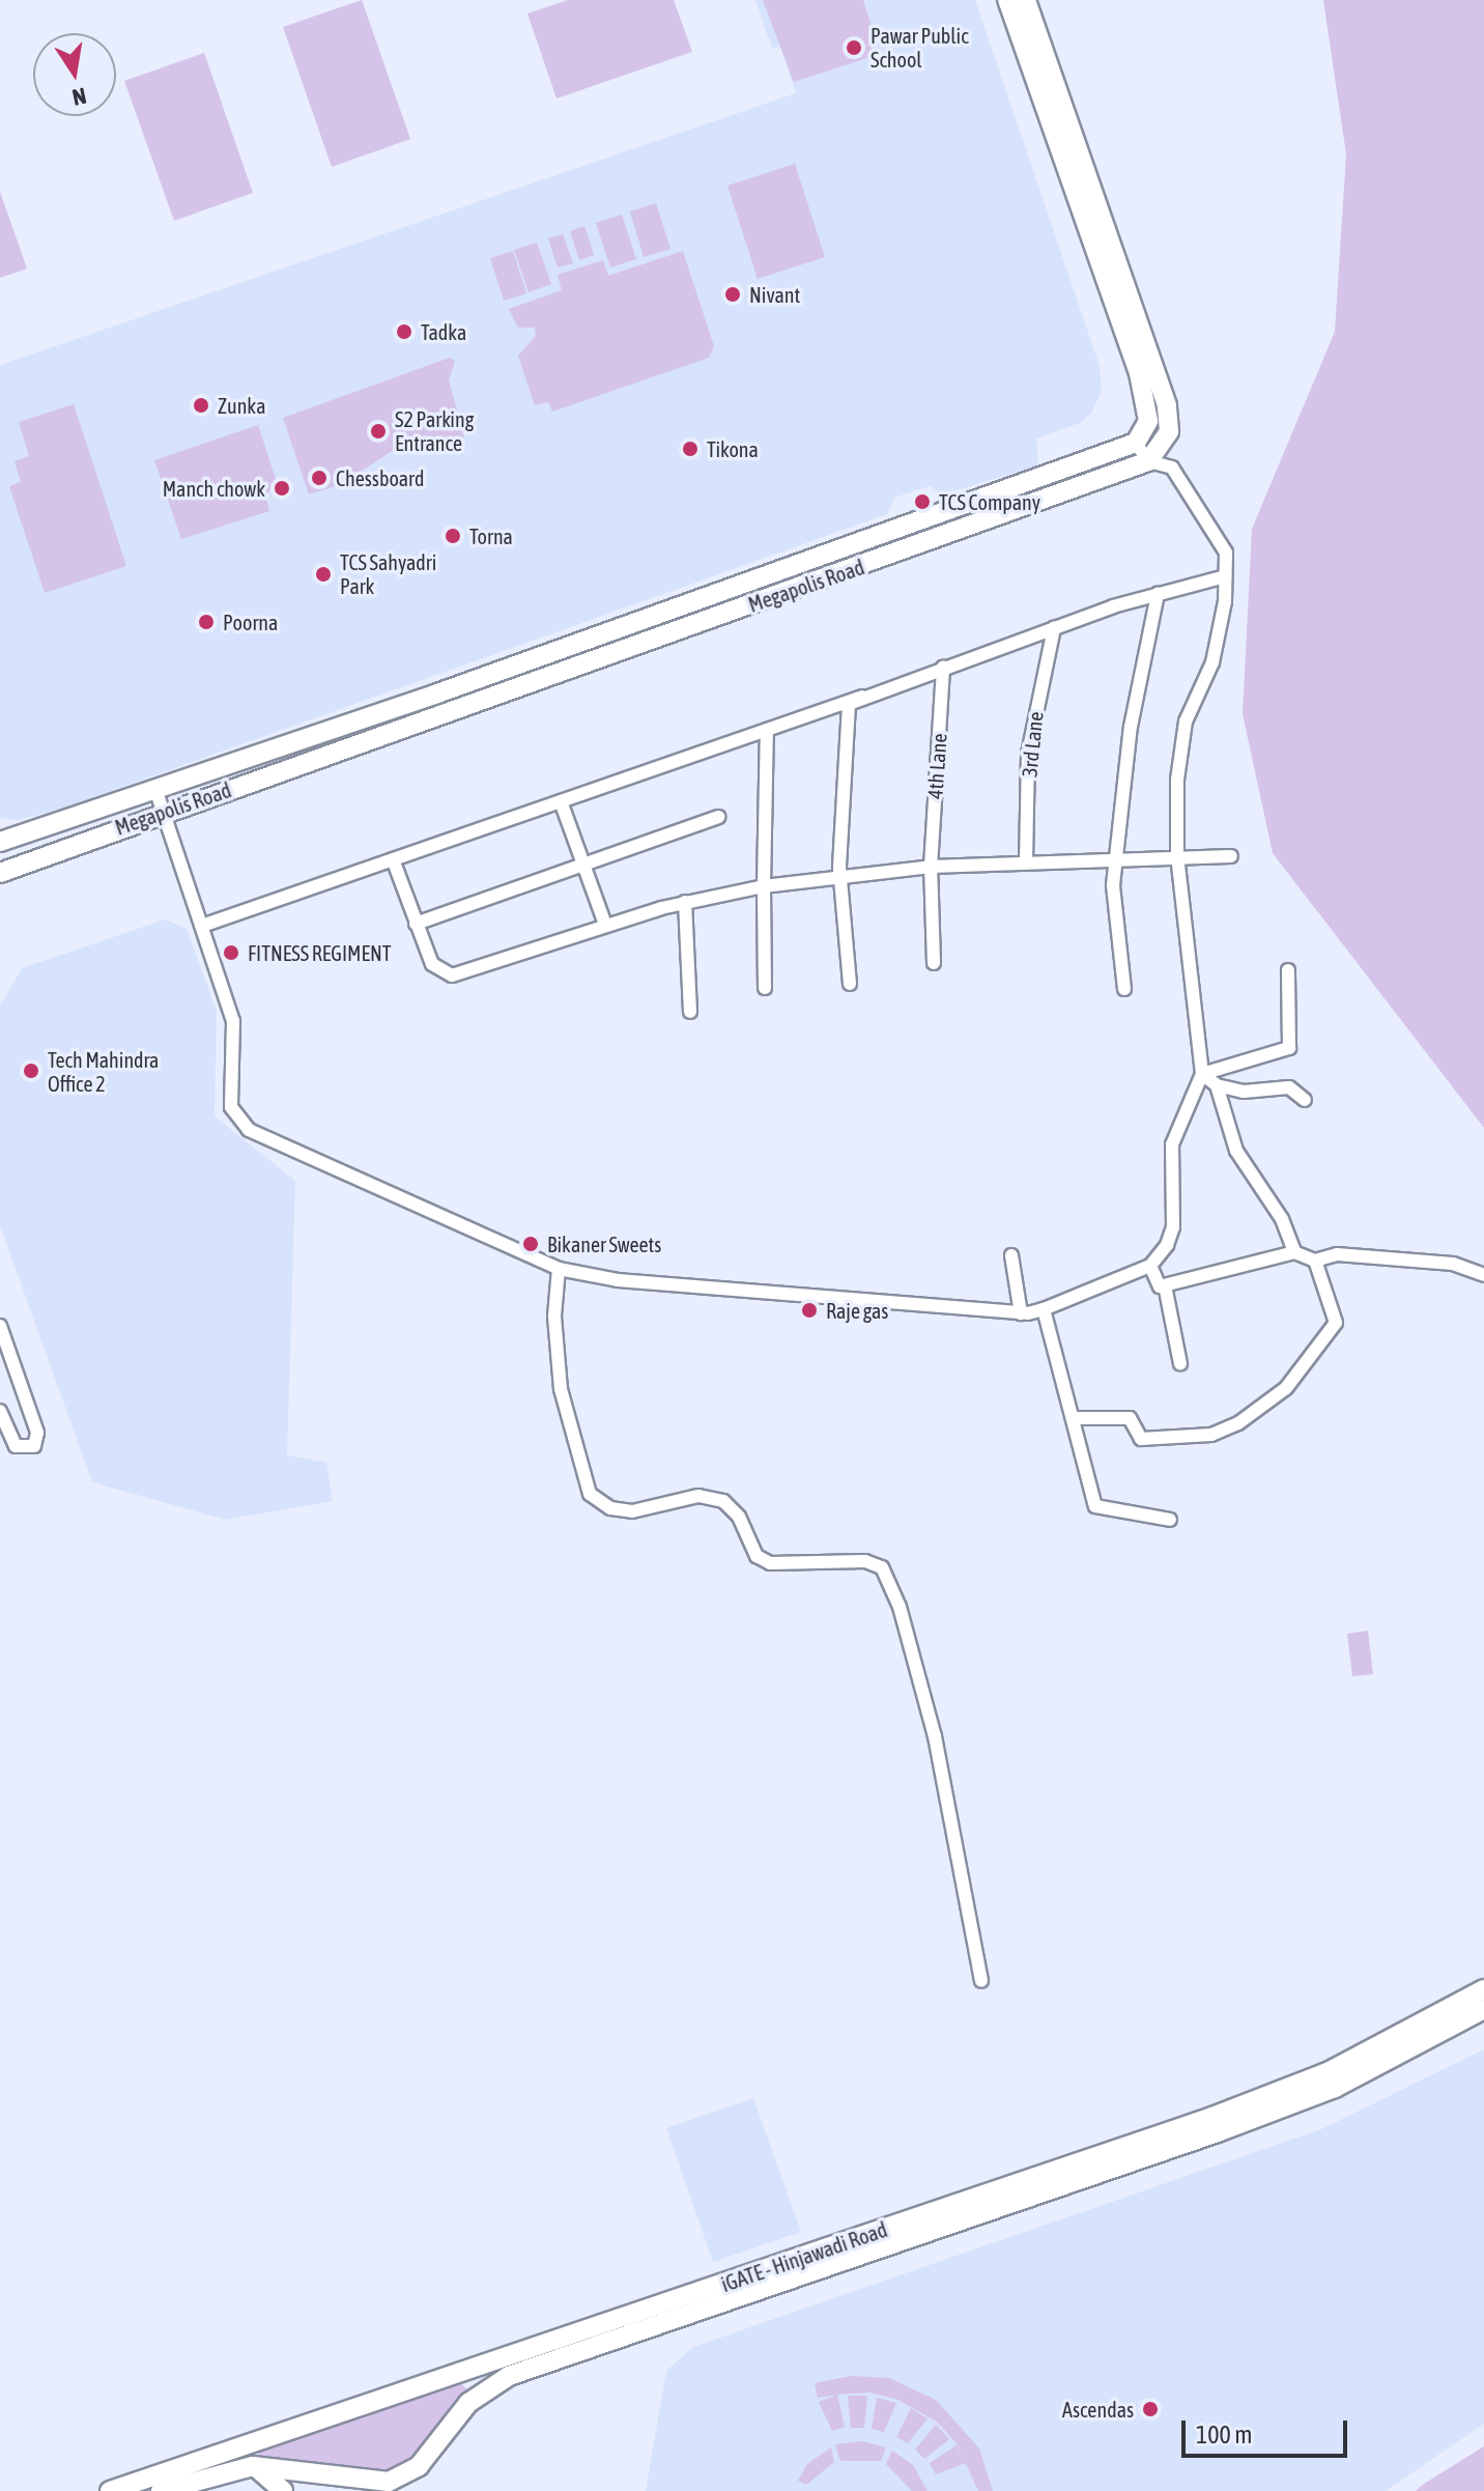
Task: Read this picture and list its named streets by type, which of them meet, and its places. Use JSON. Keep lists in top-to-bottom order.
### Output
{
  "streets": {
    "street": [
      "Megapolis Road",
      "3rd Lane",
      "4th Lane",
      "iGATE - Hinjawadi Road"
    ]
  },
  "places": [
    "Pawar Public School",
    "Nivant",
    "Tadka",
    "Zunka",
    "S2 Parking Entrance",
    "Tikona",
    "Chessboard",
    "Manch chowk",
    "TCS Company",
    "Torna",
    "TCS Sahyadri Park",
    "Poorna",
    "FITNESS REGIMENT",
    "Tech Mahindra Office 2",
    "Bikaner Sweets",
    "Raje gas",
    "Ascendas"
  ],
  "scale_bar": "100 m",
  "north": "bottom"
}
